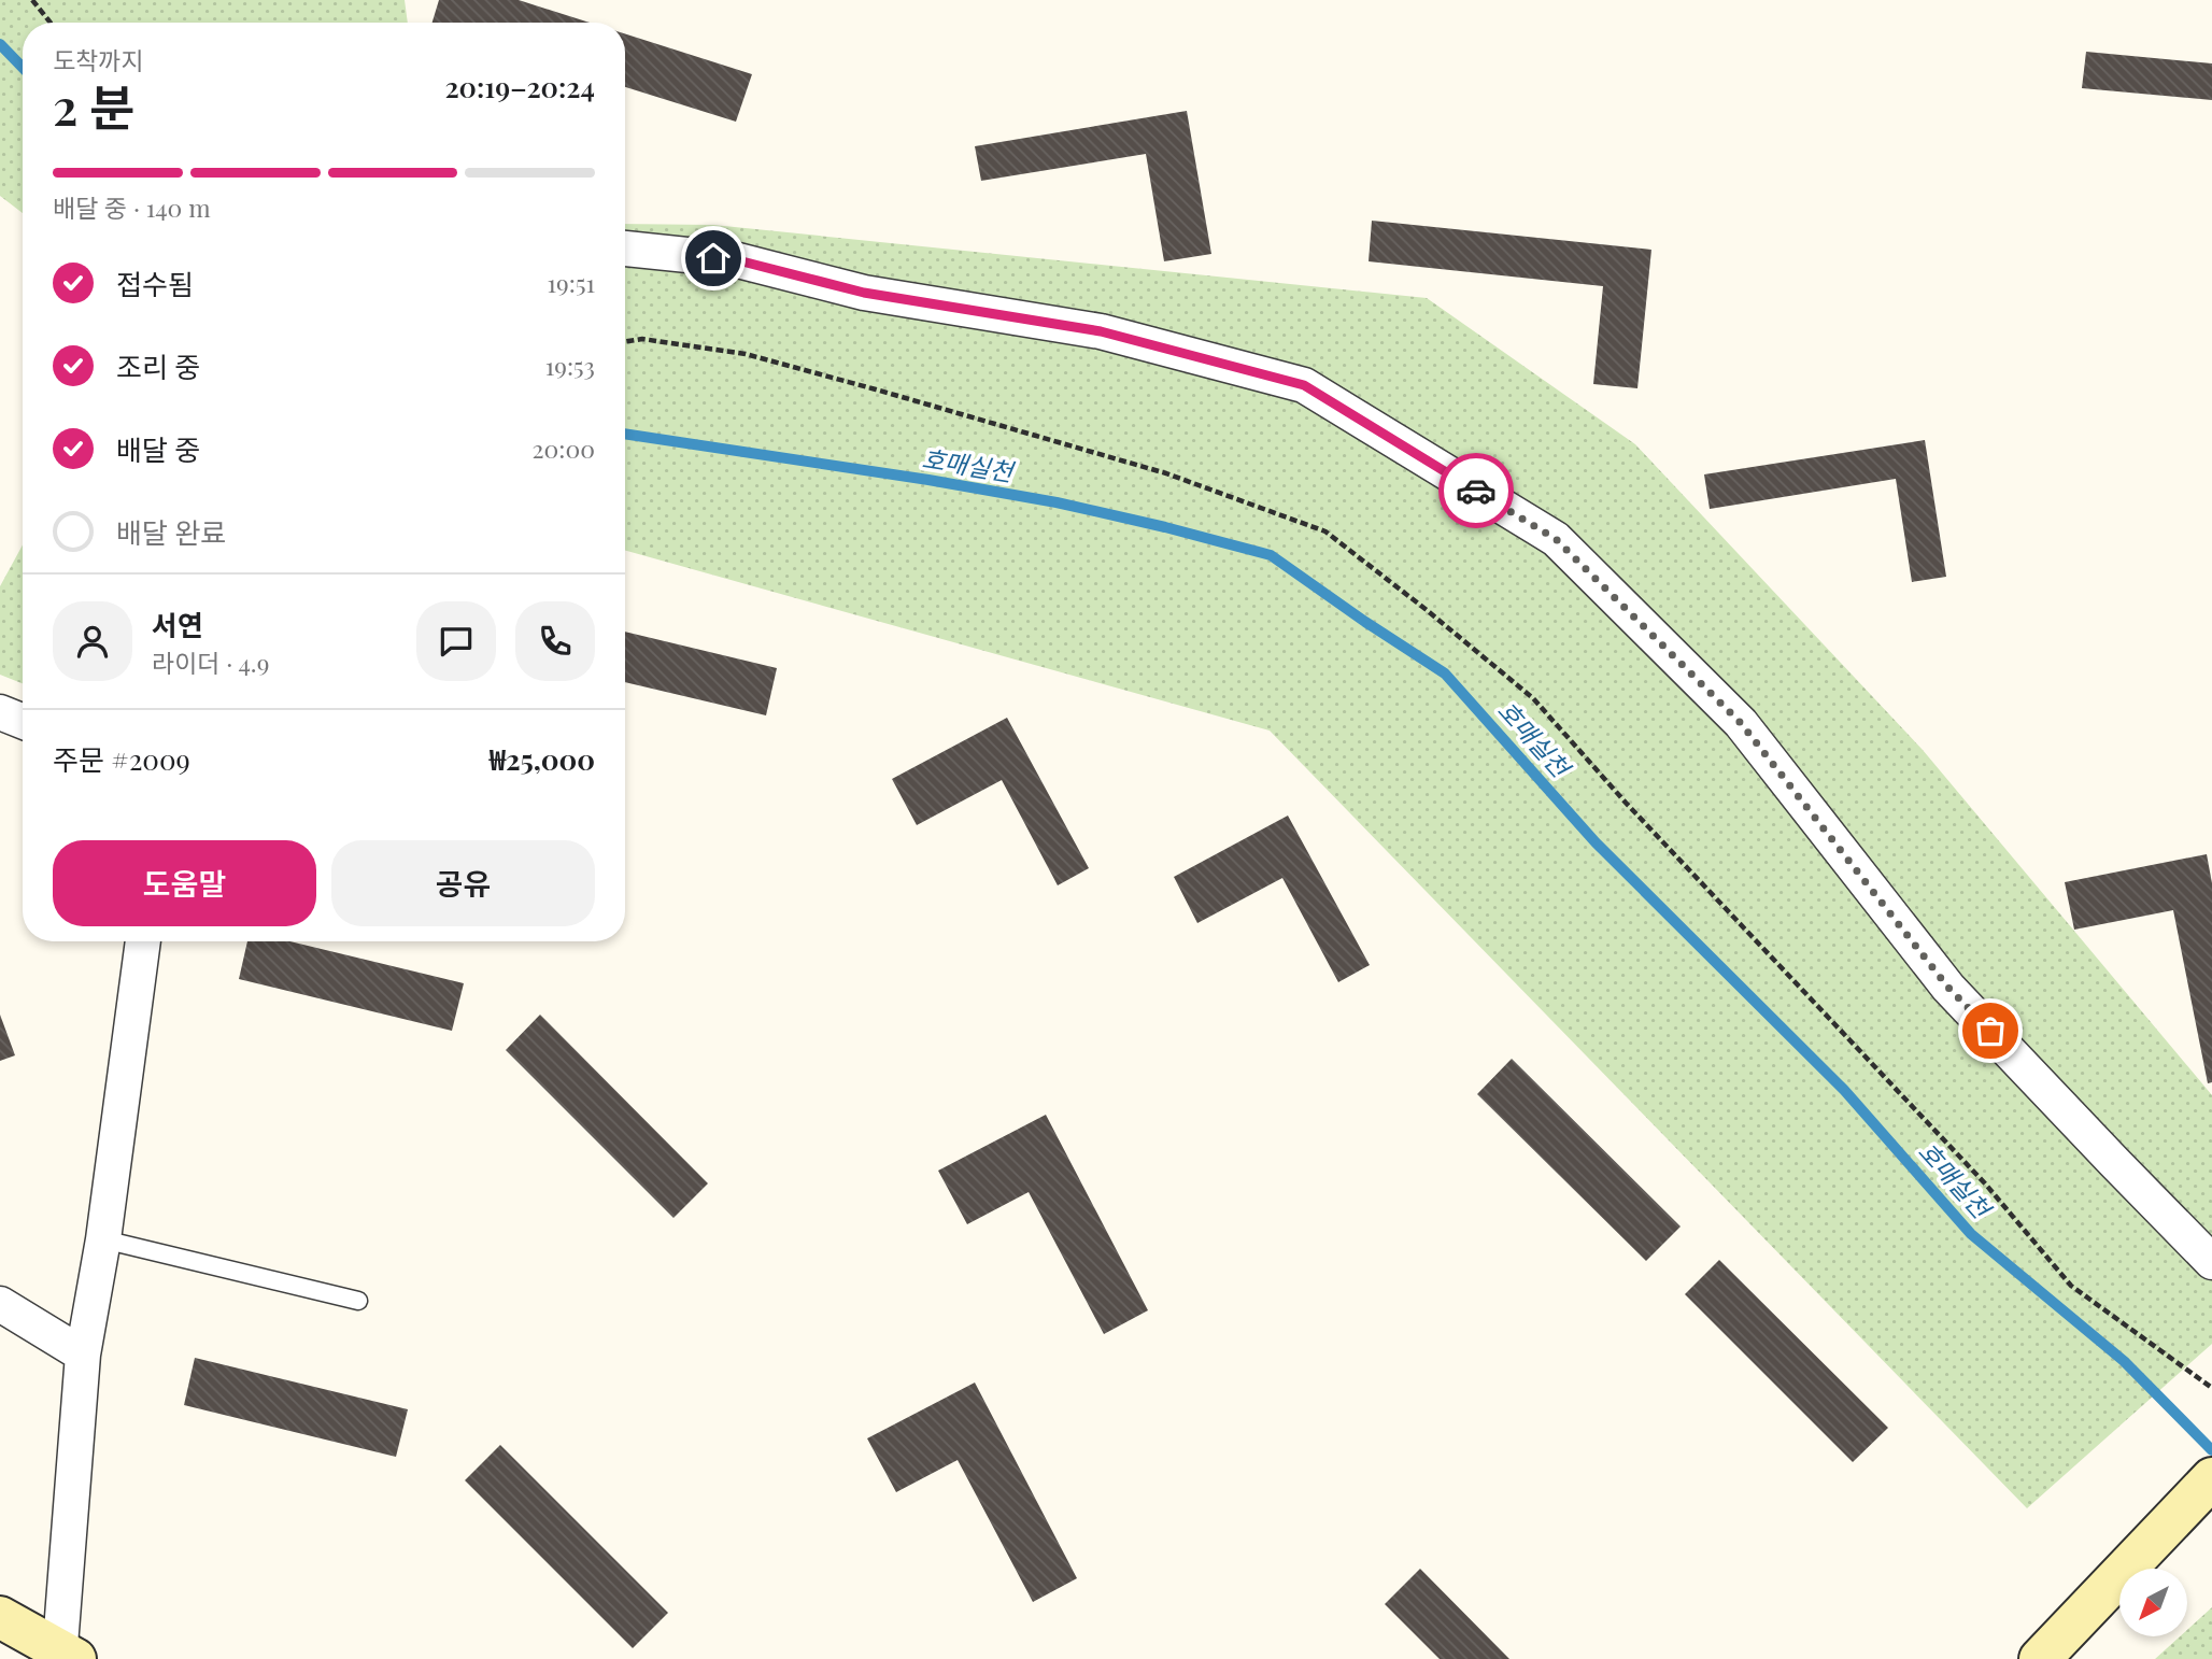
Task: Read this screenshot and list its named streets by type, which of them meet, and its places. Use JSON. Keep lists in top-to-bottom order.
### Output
{
  "water": ["호매실천"],
  "north": "bottom left",
  "page": {
    "heading": ["2 분", "도착까지", "20:19–20:24"],
    "panel": [
      "서연",
      "라이더 · 4.9",
      "주문 #2009",
      "₩25,000"
    ],
    "bar": "배달 중 · 140 m",
    "list": [
      ["접수됨", "19:51"],
      ["조리 중", "19:53"],
      ["배달 중", "20:00"],
      "배달 완료"
    ],
    "buttons": ["도움말", "공유"]
  }
}
